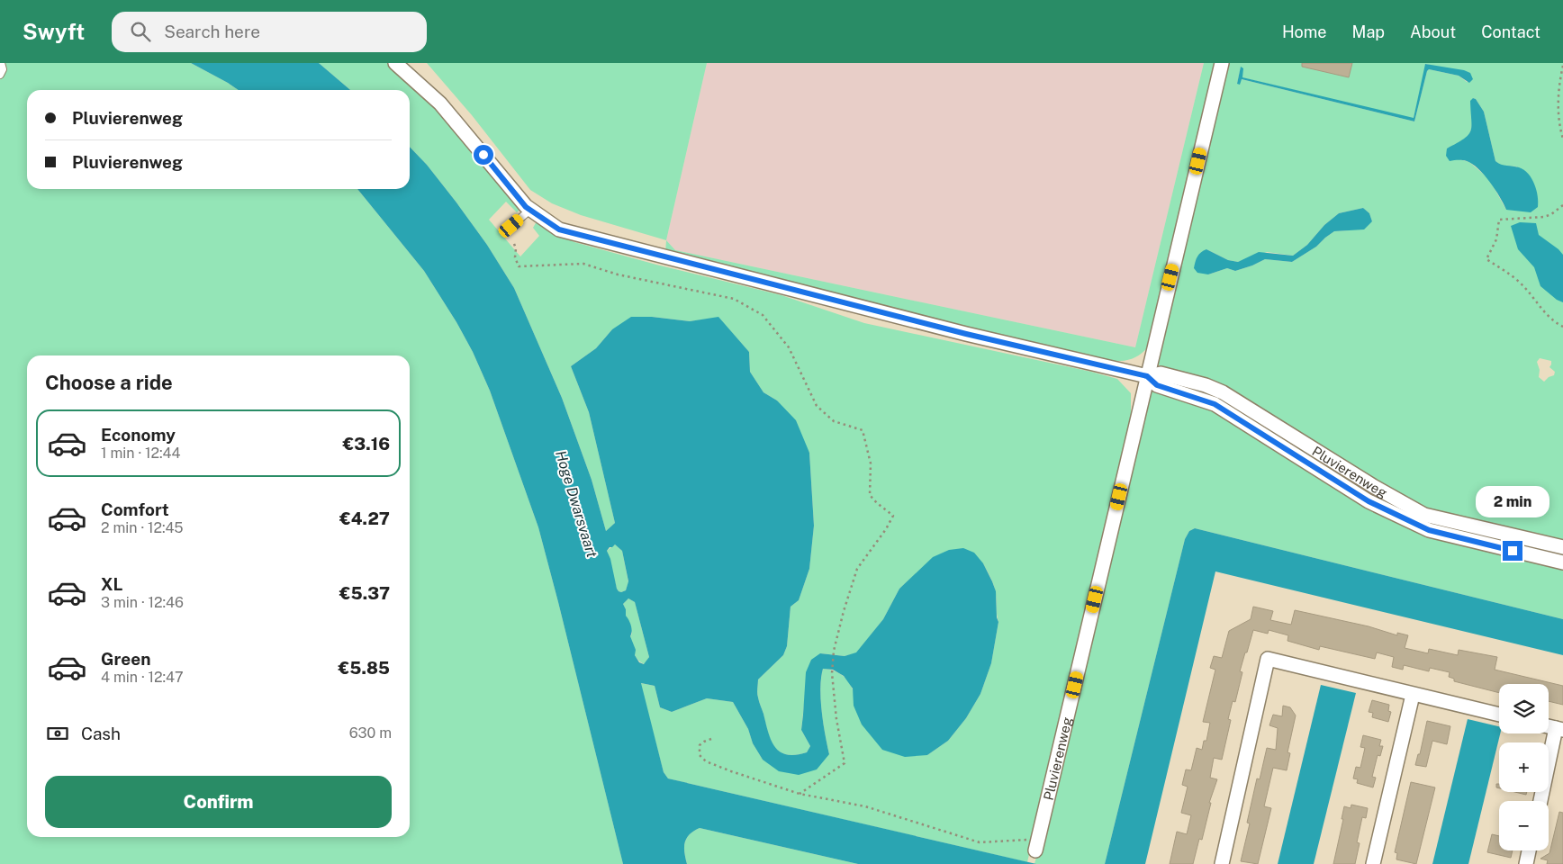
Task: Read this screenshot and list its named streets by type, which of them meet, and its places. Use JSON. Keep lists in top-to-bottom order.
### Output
{
  "streets": {
    "street": ["Pluvierenweg"]
  },
  "water": ["Hoge Dwarsvaart"],
  "page": {
    "header": "Swyft",
    "search": "Search here",
    "nav": [
      "Home",
      "Map",
      "About",
      "Contact"
    ],
    "banner": ["Pluvierenweg", "Pluvierenweg"],
    "heading": "Choose a ride",
    "list": [
      {
        "name": "Economy",
        "note": "1 min · 12:44",
        "value": "€3.16"
      },
      {
        "name": "Comfort",
        "note": "2 min · 12:45",
        "value": "€4.27"
      },
      {
        "name": "XL",
        "note": "3 min · 12:46",
        "value": "€5.37"
      },
      {
        "name": "Green",
        "note": "4 min · 12:47",
        "value": "€5.85"
      }
    ],
    "bubble": "2 min",
    "map_buttons": ["+", "−"],
    "pay": ["Cash", "630 m"],
    "buttons": "Confirm"
  }
}
